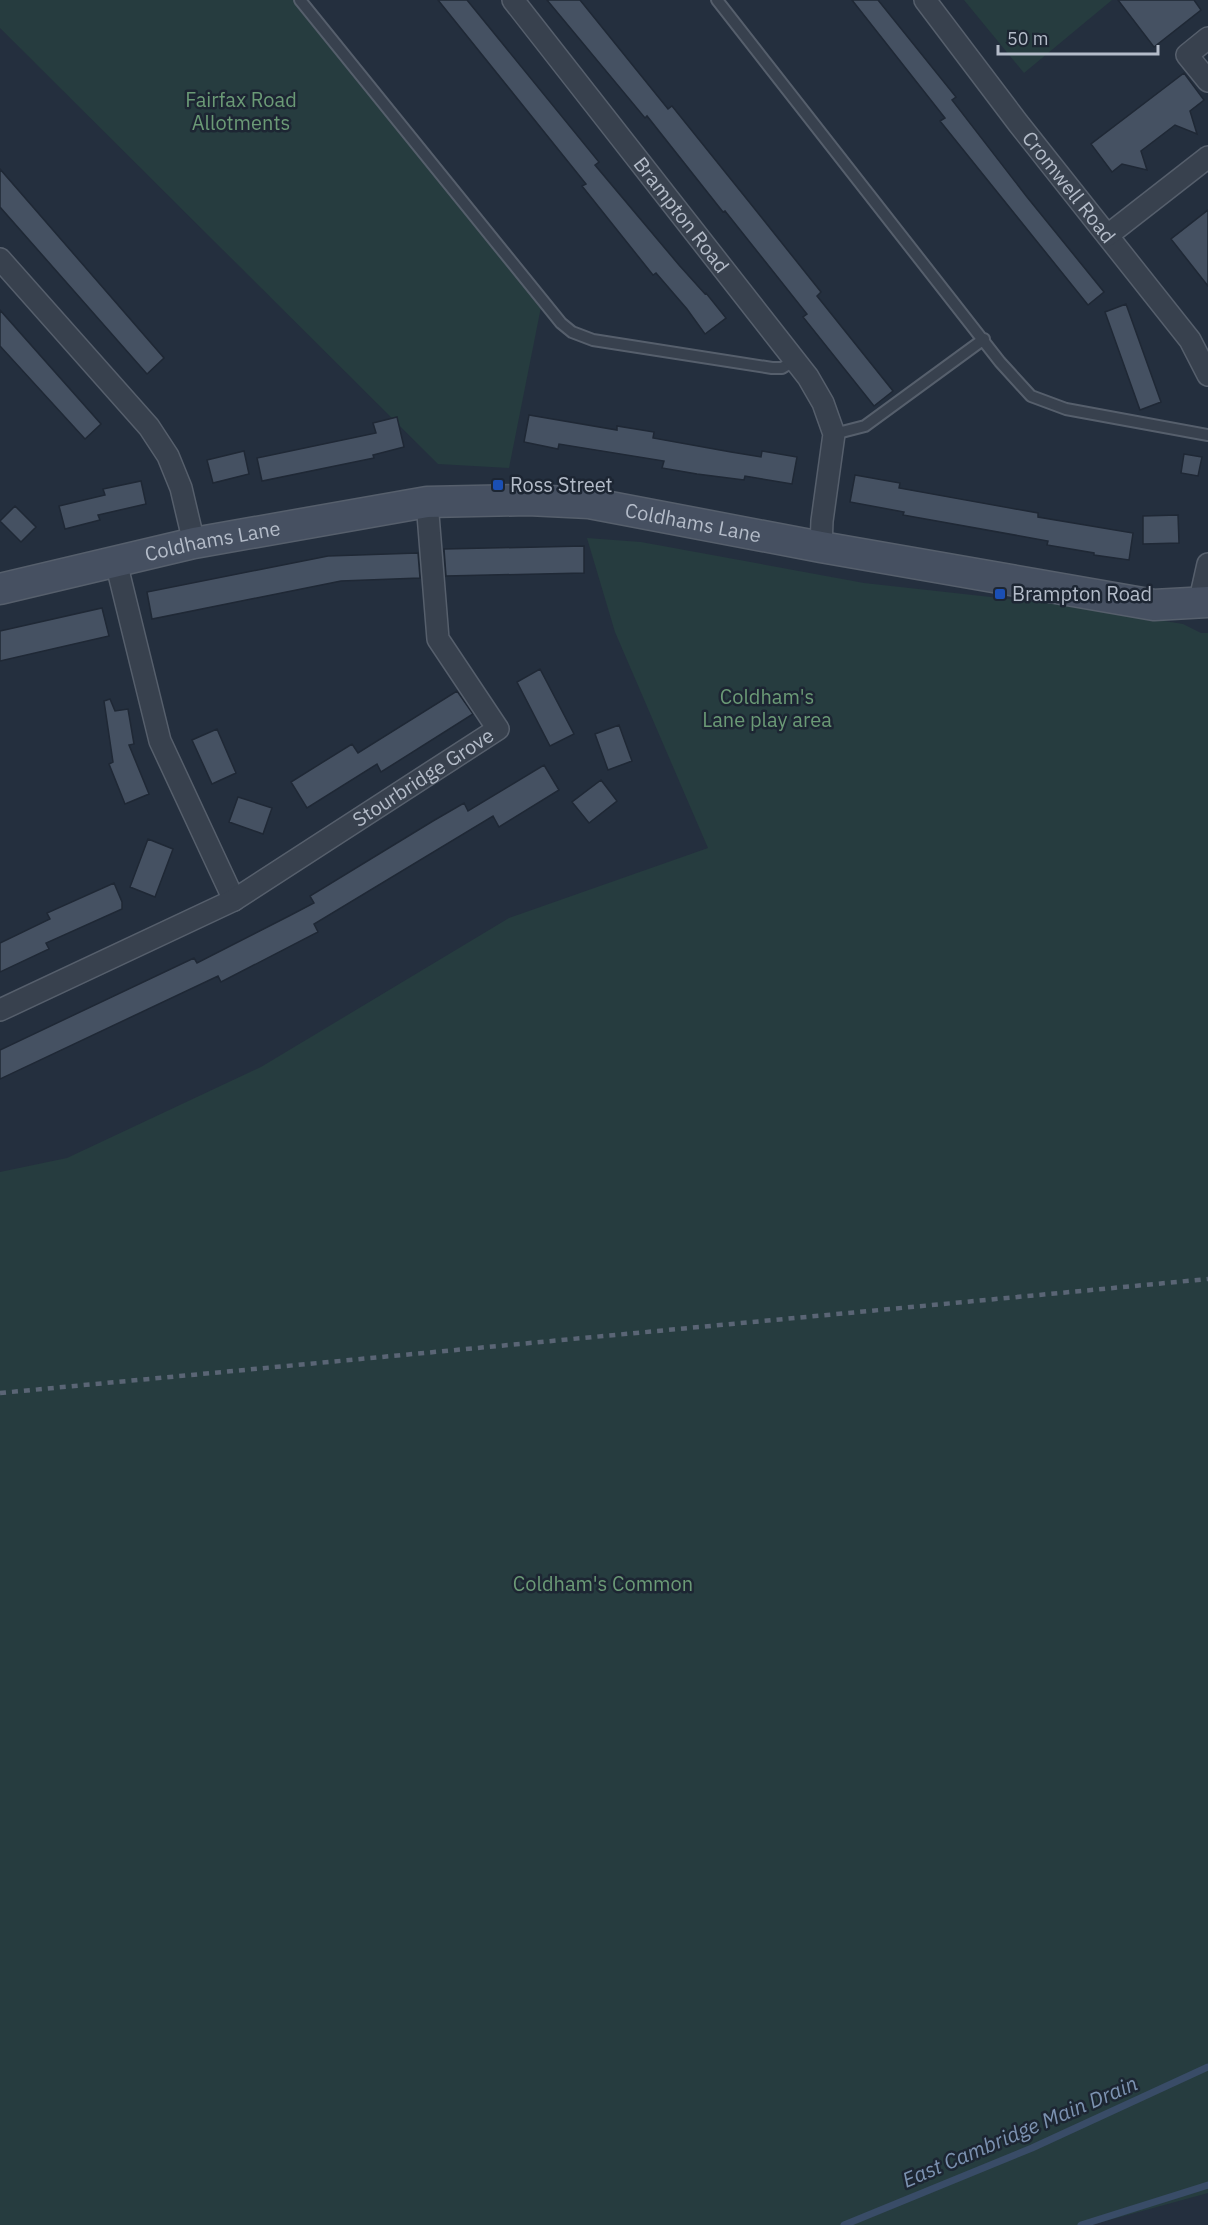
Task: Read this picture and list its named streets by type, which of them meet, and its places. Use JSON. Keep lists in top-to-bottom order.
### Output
{
  "streets": {
    "street": [
      "Cromwell Road",
      "Brampton Road",
      "Coldhams Lane",
      "Stourbridge Grove"
    ]
  },
  "crossings": [
    ["Brampton Road", "Coldhams Lane"],
    ["Coldhams Lane", "Stourbridge Grove"]
  ],
  "water": ["East Cambridge Main Drain"],
  "parks": ["Fairfax Road Allotments", "Coldham's Lane play area", "Coldham's Common"],
  "places": {
    "transit": ["Ross Street", "Brampton Road"]
  },
  "scale_bar": "50 m"
}
